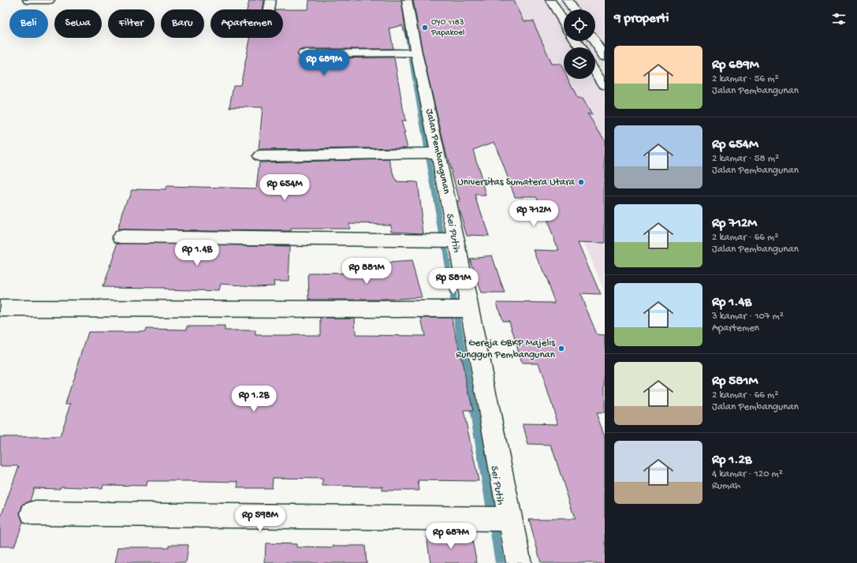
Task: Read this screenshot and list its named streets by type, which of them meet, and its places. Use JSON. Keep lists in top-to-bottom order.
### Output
{
  "streets": {
    "street": ["Jalan Pembangunan"]
  },
  "water": ["Sei Putih"],
  "places": ["OYO 1183 Papakoel", "Universitas Sumatera Utara", "Gereja GBKP Majelis Runggun Pembangunan"],
  "page": {
    "heading": "9 properti",
    "chip": [
      "Beli",
      "Sewa",
      "Filter",
      "Baru",
      "Apartemen"
    ],
    "list": [
      {
        "name": "Rp 689M",
        "note": "2 kamar · 56 m² · Jalan Pembangunan"
      },
      {
        "name": "Rp 654M",
        "note": "2 kamar · 58 m² · Jalan Pembangunan"
      },
      {
        "name": "Rp 712M",
        "note": "2 kamar · 66 m² · Jalan Pembangunan"
      },
      {
        "name": "Rp 1.4B",
        "note": "3 kamar · 107 m² · Apartemen"
      },
      {
        "name": "Rp 581M",
        "note": "2 kamar · 66 m² · Jalan Pembangunan"
      },
      {
        "name": "Rp 1.2B",
        "note": "4 kamar · 120 m² · Rumah"
      }
    ],
    "price": [
      "Rp 689M",
      "Rp 654M",
      "Rp 712M",
      "Rp 1.4B",
      "Rp 881M",
      "Rp 581M",
      "Rp 1.2B",
      "Rp 598M",
      "Rp 687M"
    ]
  }
}
